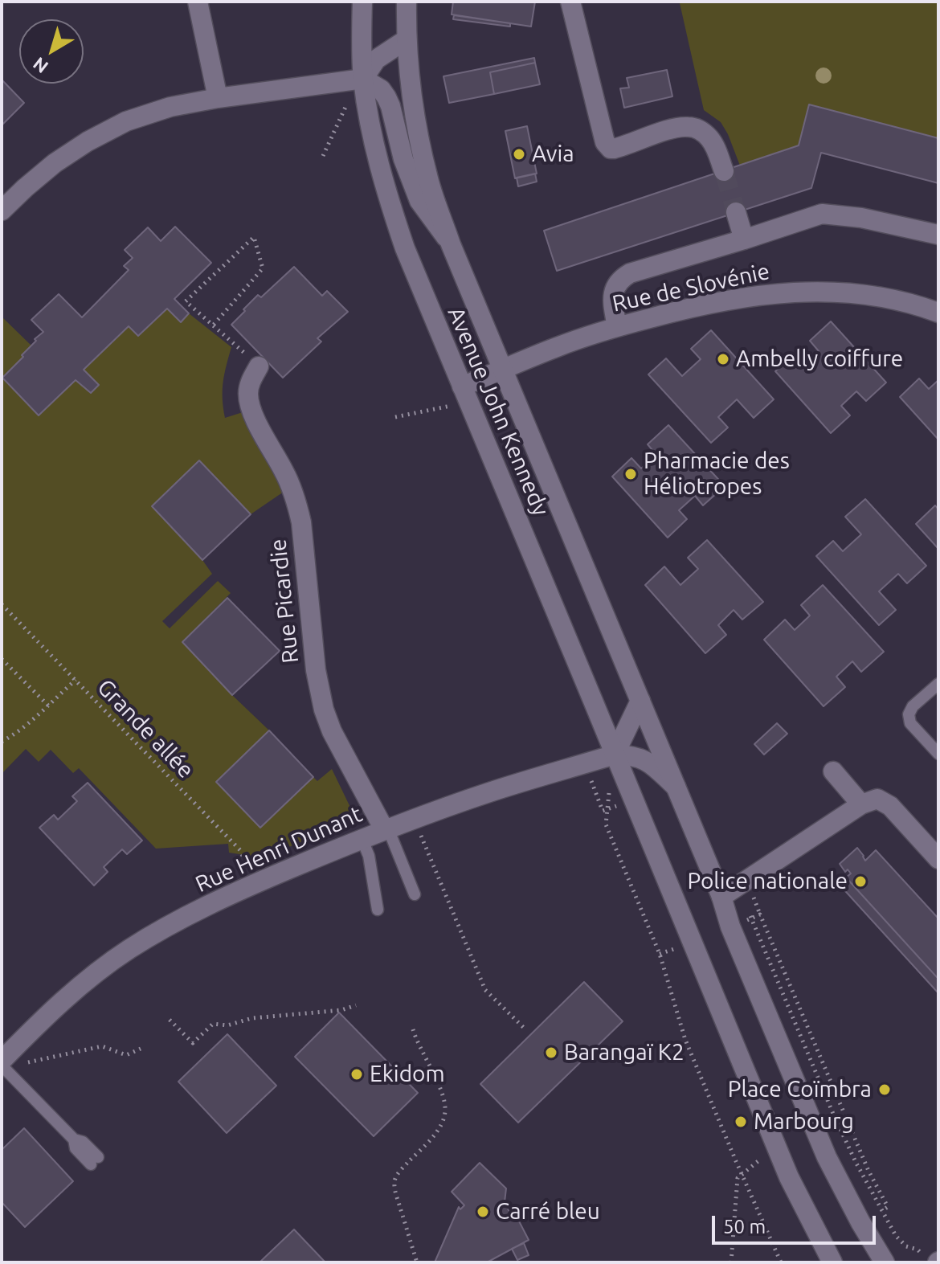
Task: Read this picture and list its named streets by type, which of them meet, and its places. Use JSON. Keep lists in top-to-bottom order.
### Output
{
  "streets": {
    "street": [
      "Rue de Slovénie",
      "Avenue John Kennedy",
      "Rue Picardie",
      "Rue Henri Dunant"
    ],
    "path": ["Grande allée"]
  },
  "crossings": [
    ["Rue de Slovénie", "Avenue John Kennedy"],
    ["Avenue John Kennedy", "Rue Henri Dunant"],
    ["Rue Picardie", "Rue Henri Dunant"],
    ["Grande allée", "Rue Henri Dunant"]
  ],
  "places": [
    "Avia",
    "Ambelly coiffure",
    "Pharmacie des Héliotropes",
    "Police nationale",
    "Barangaï K2",
    "Ekidom",
    "Place Coïmbra",
    "Marbourg",
    "Carré bleu"
  ],
  "scale_bar": "50 m",
  "north": "bottom left"
}
